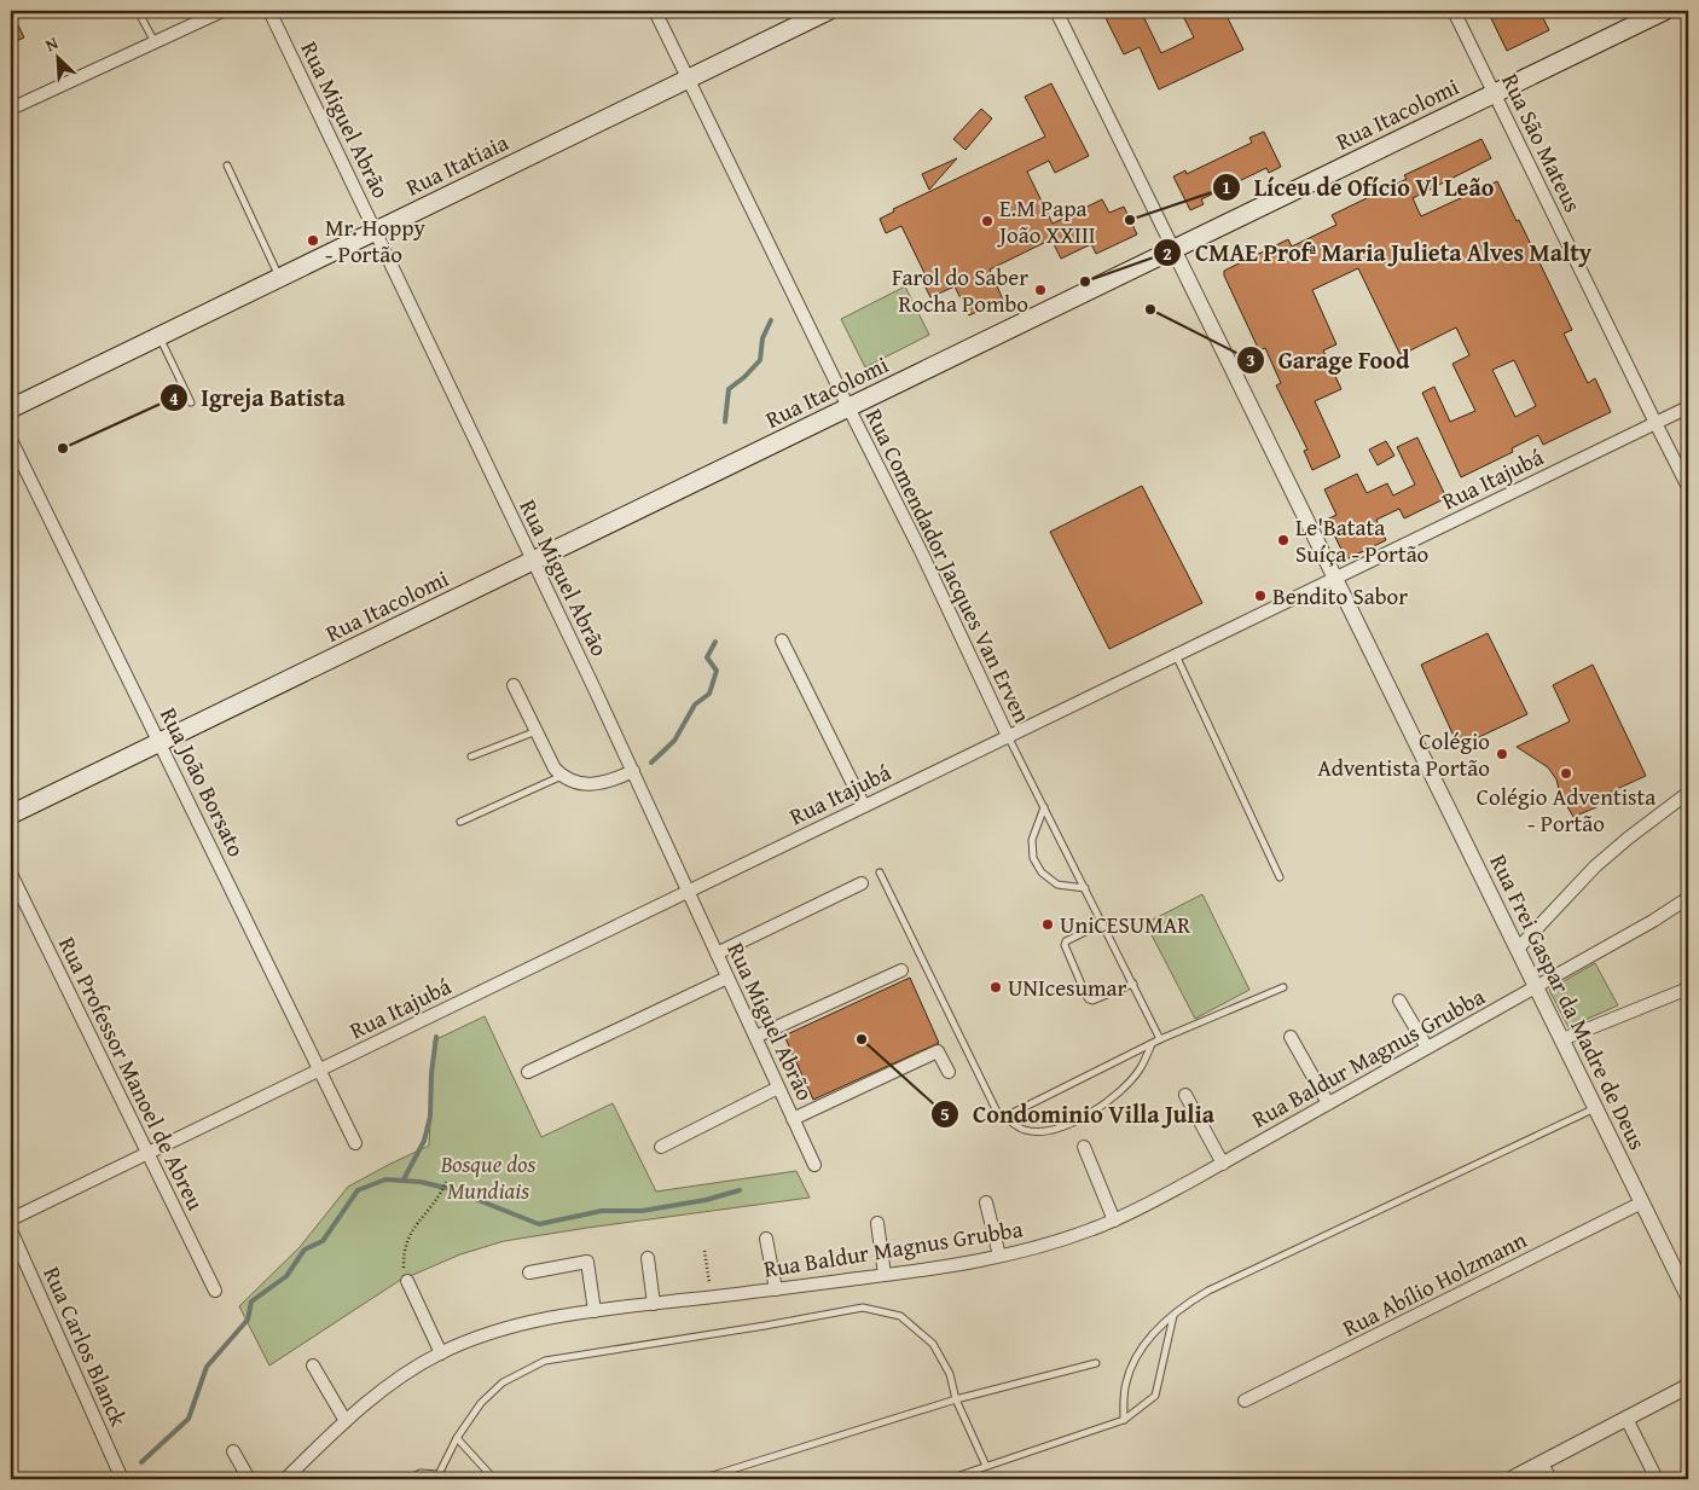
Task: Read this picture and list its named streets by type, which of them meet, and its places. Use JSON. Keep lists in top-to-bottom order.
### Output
{
  "streets": {
    "main road": ["Rua Itacolomi", "Rua Itatiaia"],
    "street": [
      "Rua Miguel Abrão",
      "Rua São Mateus",
      "Rua Itajubá",
      "Rua Comendador Jacques Van Erven",
      "Rua João Borsato",
      "Rua Frei Gaspar da Madre de Deus",
      "Rua Baldur Magnus Grubba",
      "Rua Professor Manoel de Abreu",
      "Rua Abílio Holzmann",
      "Rua Carlos Blanck"
    ]
  },
  "crossings": [
    ["Rua Itacolomi", "Rua Miguel Abrão"],
    ["Rua Itacolomi", "Rua São Mateus"],
    ["Rua Itacolomi", "Rua Comendador Jacques Van Erven"],
    ["Rua Itacolomi", "Rua João Borsato"],
    ["Rua Itacolomi", "Rua Frei Gaspar da Madre de Deus"],
    ["Rua Miguel Abrão", "Rua Itatiaia"],
    ["Rua Miguel Abrão", "Rua Itajubá"],
    ["Rua São Mateus", "Rua Itajubá"],
    ["Rua Itatiaia", "Rua Comendador Jacques Van Erven"],
    ["Rua Itajubá", "Rua Comendador Jacques Van Erven"],
    ["Rua Itajubá", "Rua João Borsato"],
    ["Rua Itajubá", "Rua Frei Gaspar da Madre de Deus"],
    ["Rua Itajubá", "Rua Professor Manoel de Abreu"],
    ["Rua Frei Gaspar da Madre de Deus", "Rua Baldur Magnus Grubba"],
    ["Rua Frei Gaspar da Madre de Deus", "Rua Abílio Holzmann"]
  ],
  "parks": ["Bosque dos Mundiais"],
  "places": [
    "Líceu de Ofício Vl Leão",
    "E.M Papa João XXIII",
    "Mr. Hoppy - Portão",
    "CMAE Profª Maria Julieta Alves Malty",
    "Farol do Saber Rocha Pombo",
    "Garage Food",
    "Igreja Batista",
    "Le'Batata Suíça - Portão",
    "Bendito Sabor",
    "Colégio Adventista Portão",
    "Colégio Adventista - Portão",
    "UniCESUMAR",
    "UNIcesumar",
    "Condominio Villa Julia"
  ],
  "north": "top left"
}
